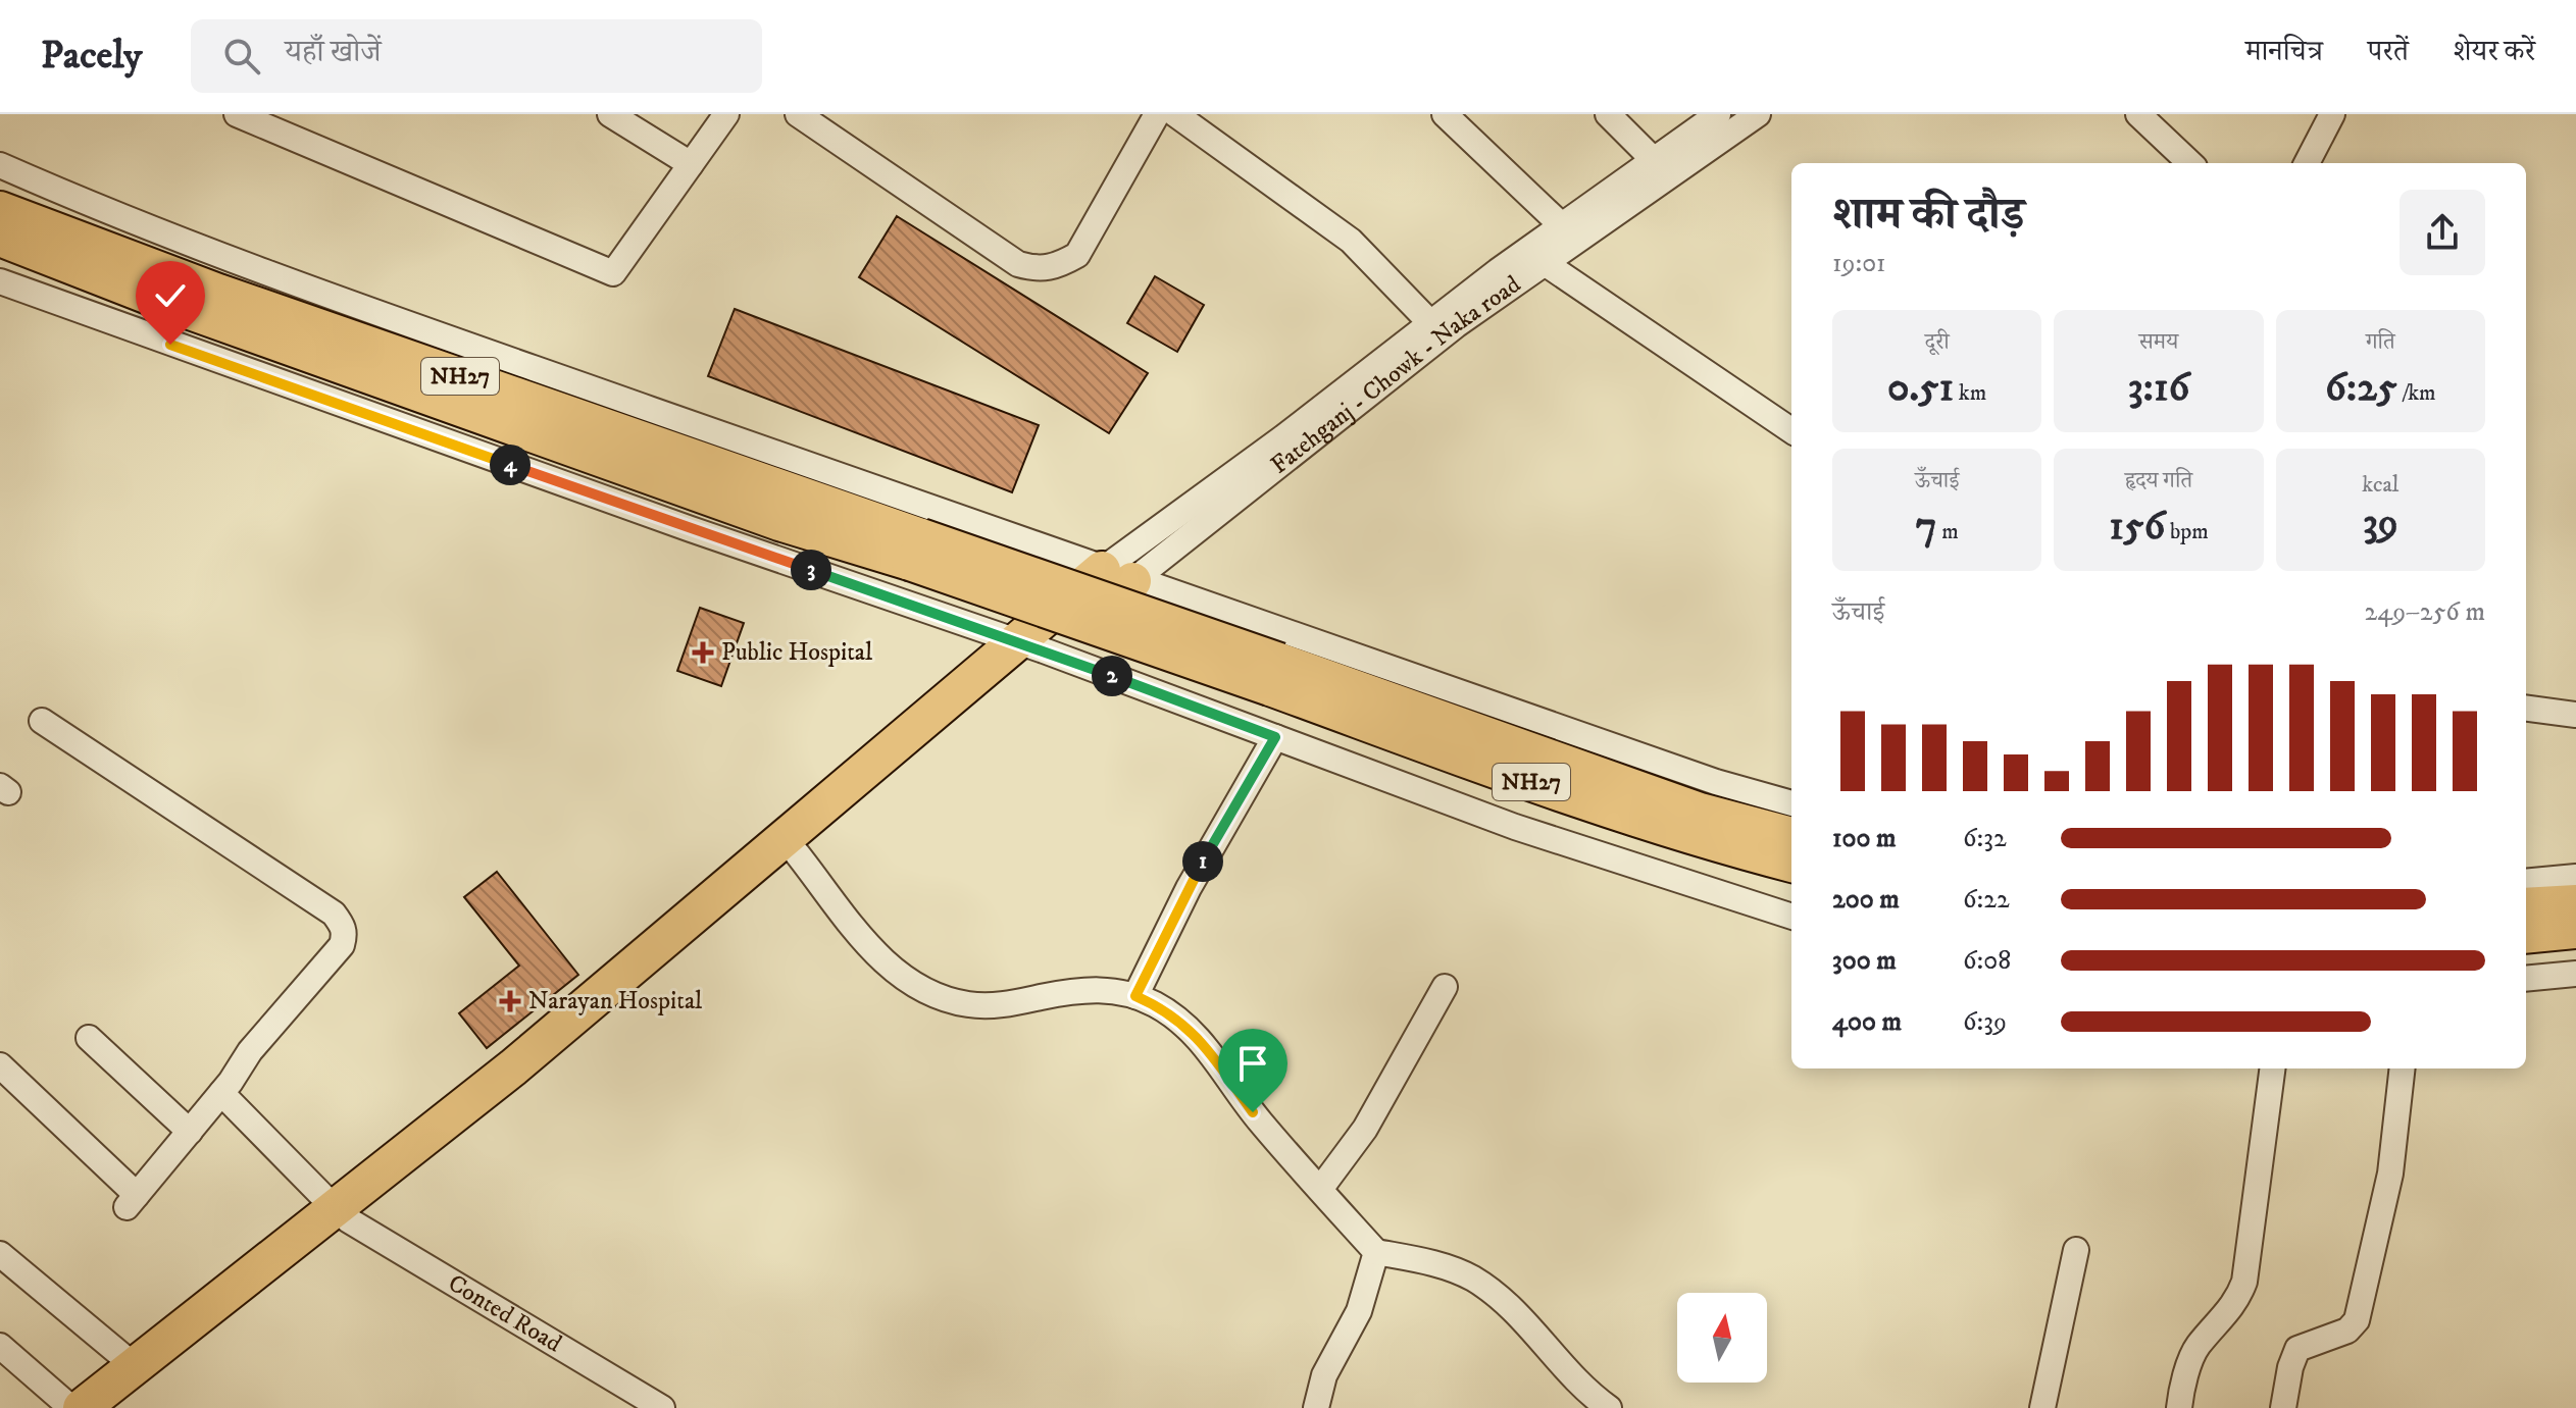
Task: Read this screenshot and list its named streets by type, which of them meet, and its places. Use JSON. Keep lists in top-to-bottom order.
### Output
{
  "streets": {
    "highway": ["NH27", "Fatehganj - Chowk - Naka road"],
    "street": ["Conted Road"]
  },
  "places": {
    "health": ["Public Hospital", "Narayan Hospital"]
  },
  "north": "top",
  "page": {
    "header": "Pacely",
    "search": "यहाँ खोजें",
    "nav": ["मानचित्र", "परतें", "शेयर करें"],
    "heading": ["शाम की दौड़", "19:01"],
    "stats": [
      ["दूरी", "0.51 km"],
      ["समय", "3:16"],
      ["गति", "6:25 /km"],
      ["ऊँचाई", "7 m"],
      ["हृदय गति", "156 bpm"],
      ["kcal", "39"]
    ],
    "pins": [
      "4",
      "3",
      "2",
      "1"
    ],
    "chart": ["ऊँचाई", "249–256 m"],
    "list": [
      {
        "name": "100 m",
        "note": "6:32"
      },
      {
        "name": "200 m",
        "note": "6:22"
      },
      {
        "name": "300 m",
        "note": "6:08"
      },
      {
        "name": "400 m",
        "note": "6:39"
      }
    ]
  }
}
